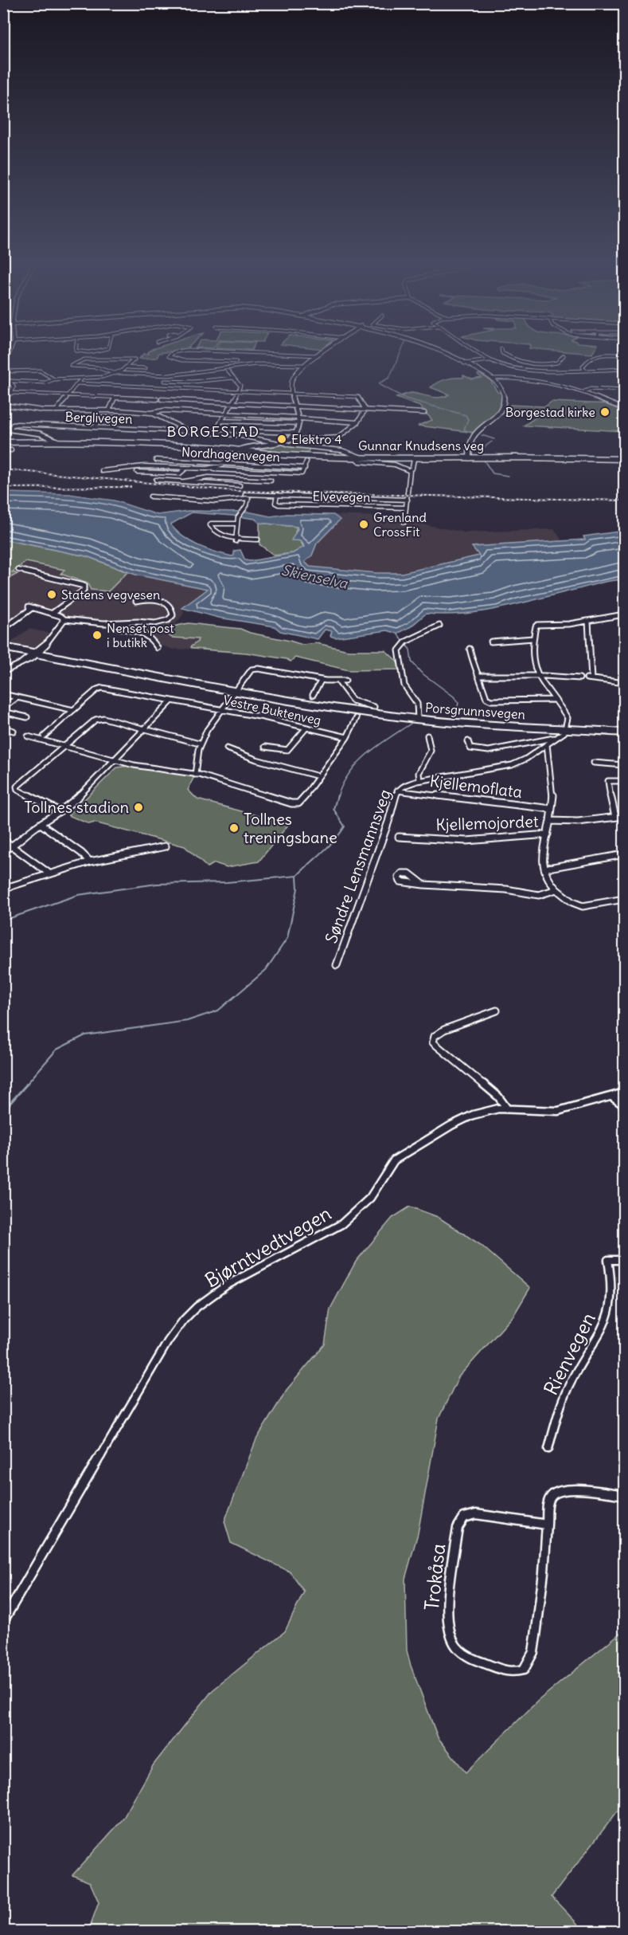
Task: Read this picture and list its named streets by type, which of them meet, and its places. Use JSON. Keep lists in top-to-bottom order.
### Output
{
  "streets": {
    "main road": ["Gunnar Knudsens veg", "Porsgrunnsvegen"],
    "street": [
      "Berglivegen",
      "Nordhagenvegen",
      "Elvevegen",
      "Vestre Buktenveg",
      "Kjellemoflata",
      "Kjellemojordet",
      "Søndre Lensmannsveg",
      "Bjørntvedtvegen",
      "Rienvegen",
      "Trokåsa"
    ]
  },
  "crossings": [
    ["Porsgrunnsvegen", "Søndre Lensmannsveg"],
    ["Kjellemoflata", "Kjellemojordet"],
    ["Kjellemoflata", "Søndre Lensmannsveg"],
    ["Kjellemojordet", "Søndre Lensmannsveg"]
  ],
  "districts": ["BORGESTAD"],
  "water": ["Skienselva"],
  "places": [
    "Borgestad kirke",
    "Elektro 4",
    "Grenland CrossFit",
    "Statens vegvesen",
    "Nenset post i butikk",
    "Tollnes stadion",
    "Tollnes treningsbane"
  ]
}
